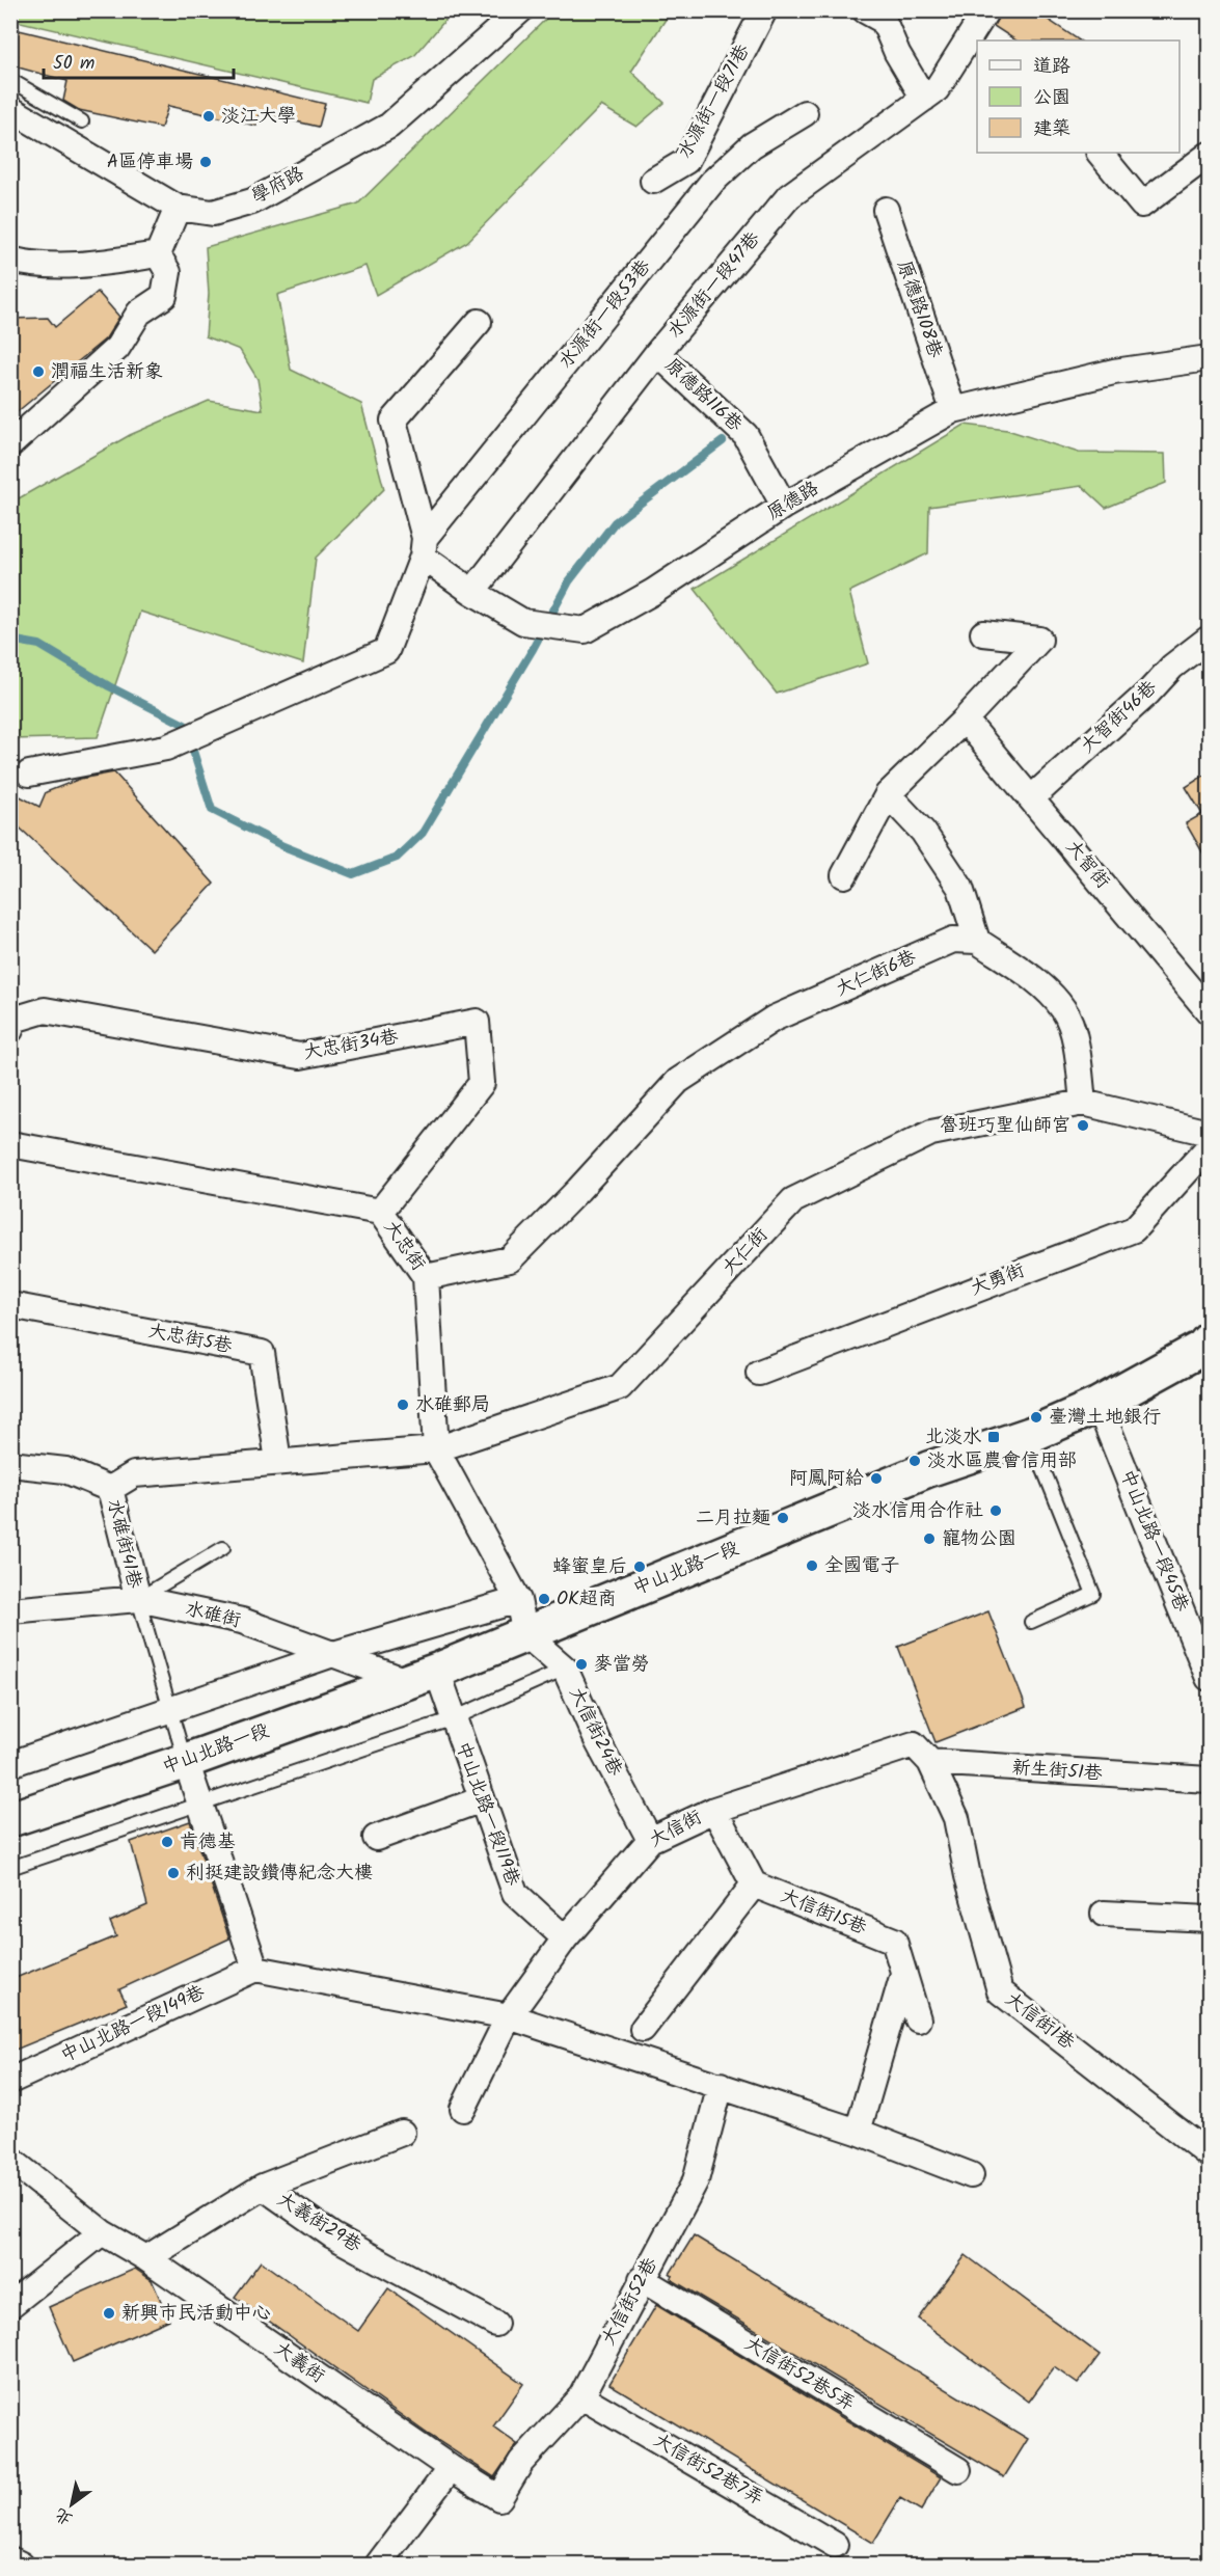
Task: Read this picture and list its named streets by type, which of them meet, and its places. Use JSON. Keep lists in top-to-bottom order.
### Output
{
  "streets": {
    "main road": ["中山北路一段"],
    "street": [
      "水源街一段71巷",
      "學府路",
      "水源街一段47巷",
      "原德路108巷",
      "水源街一段53巷",
      "原德路116巷",
      "原德路",
      "大智街46巷",
      "大智街",
      "大仁街6巷",
      "大忠街34巷",
      "大忠街",
      "大仁街",
      "大勇街",
      "大忠街5巷",
      "中山北路一段45巷",
      "水碓街41巷",
      "水碓街",
      "大信街24巷",
      "新生街51巷",
      "中山北路一段119巷",
      "大信街",
      "大信街15巷",
      "大信街1巷",
      "中山北路一段149巷",
      "大義街29巷",
      "大信街52巷",
      "大義街",
      "大信街52巷5弄",
      "大信街52巷7弄"
    ]
  },
  "crossings": [
    ["水源街一段47巷", "原德路116巷"],
    ["水源街一段47巷", "原德路"],
    ["原德路108巷", "原德路"],
    ["水源街一段53巷", "原德路"],
    ["原德路116巷", "原德路"],
    ["大智街46巷", "大智街"],
    ["大仁街6巷", "大忠街"],
    ["大忠街34巷", "大忠街"],
    ["大忠街", "大仁街"],
    ["大忠街", "中山北路一段"],
    ["大忠街", "大信街24巷"],
    ["中山北路一段45巷", "中山北路一段"],
    ["水碓街41巷", "水碓街"],
    ["中山北路一段", "水碓街"],
    ["中山北路一段", "大信街24巷"],
    ["中山北路一段", "中山北路一段119巷"],
    ["大信街24巷", "大信街"],
    ["新生街51巷", "大信街"],
    ["新生街51巷", "大信街1巷"],
    ["中山北路一段119巷", "大信街"],
    ["大信街", "大信街1巷"],
    ["大義街29巷", "大義街"],
    ["大信街52巷", "大義街"],
    ["大信街52巷", "大信街52巷5弄"],
    ["大信街52巷", "大信街52巷7弄"]
  ],
  "places": {
    "other": [
      "淡江大學",
      "A區停車場",
      "潤福生活新象",
      "魯班巧聖仙師宮",
      "水碓郵局",
      "臺灣土地銀行",
      "淡水區農會信用部",
      "阿鳳阿給",
      "淡水信用合作社",
      "二月拉麵",
      "寵物公園",
      "全國電子",
      "蜂蜜皇后",
      "OK超商",
      "麥當勞",
      "肯德基",
      "利挺建設鑽傳紀念大樓",
      "新興市民活動中心"
    ],
    "transit": ["北淡水"]
  },
  "legend": ["道路", "公園", "建築"],
  "scale_bar": "50 m",
  "north": "bottom left"
}
